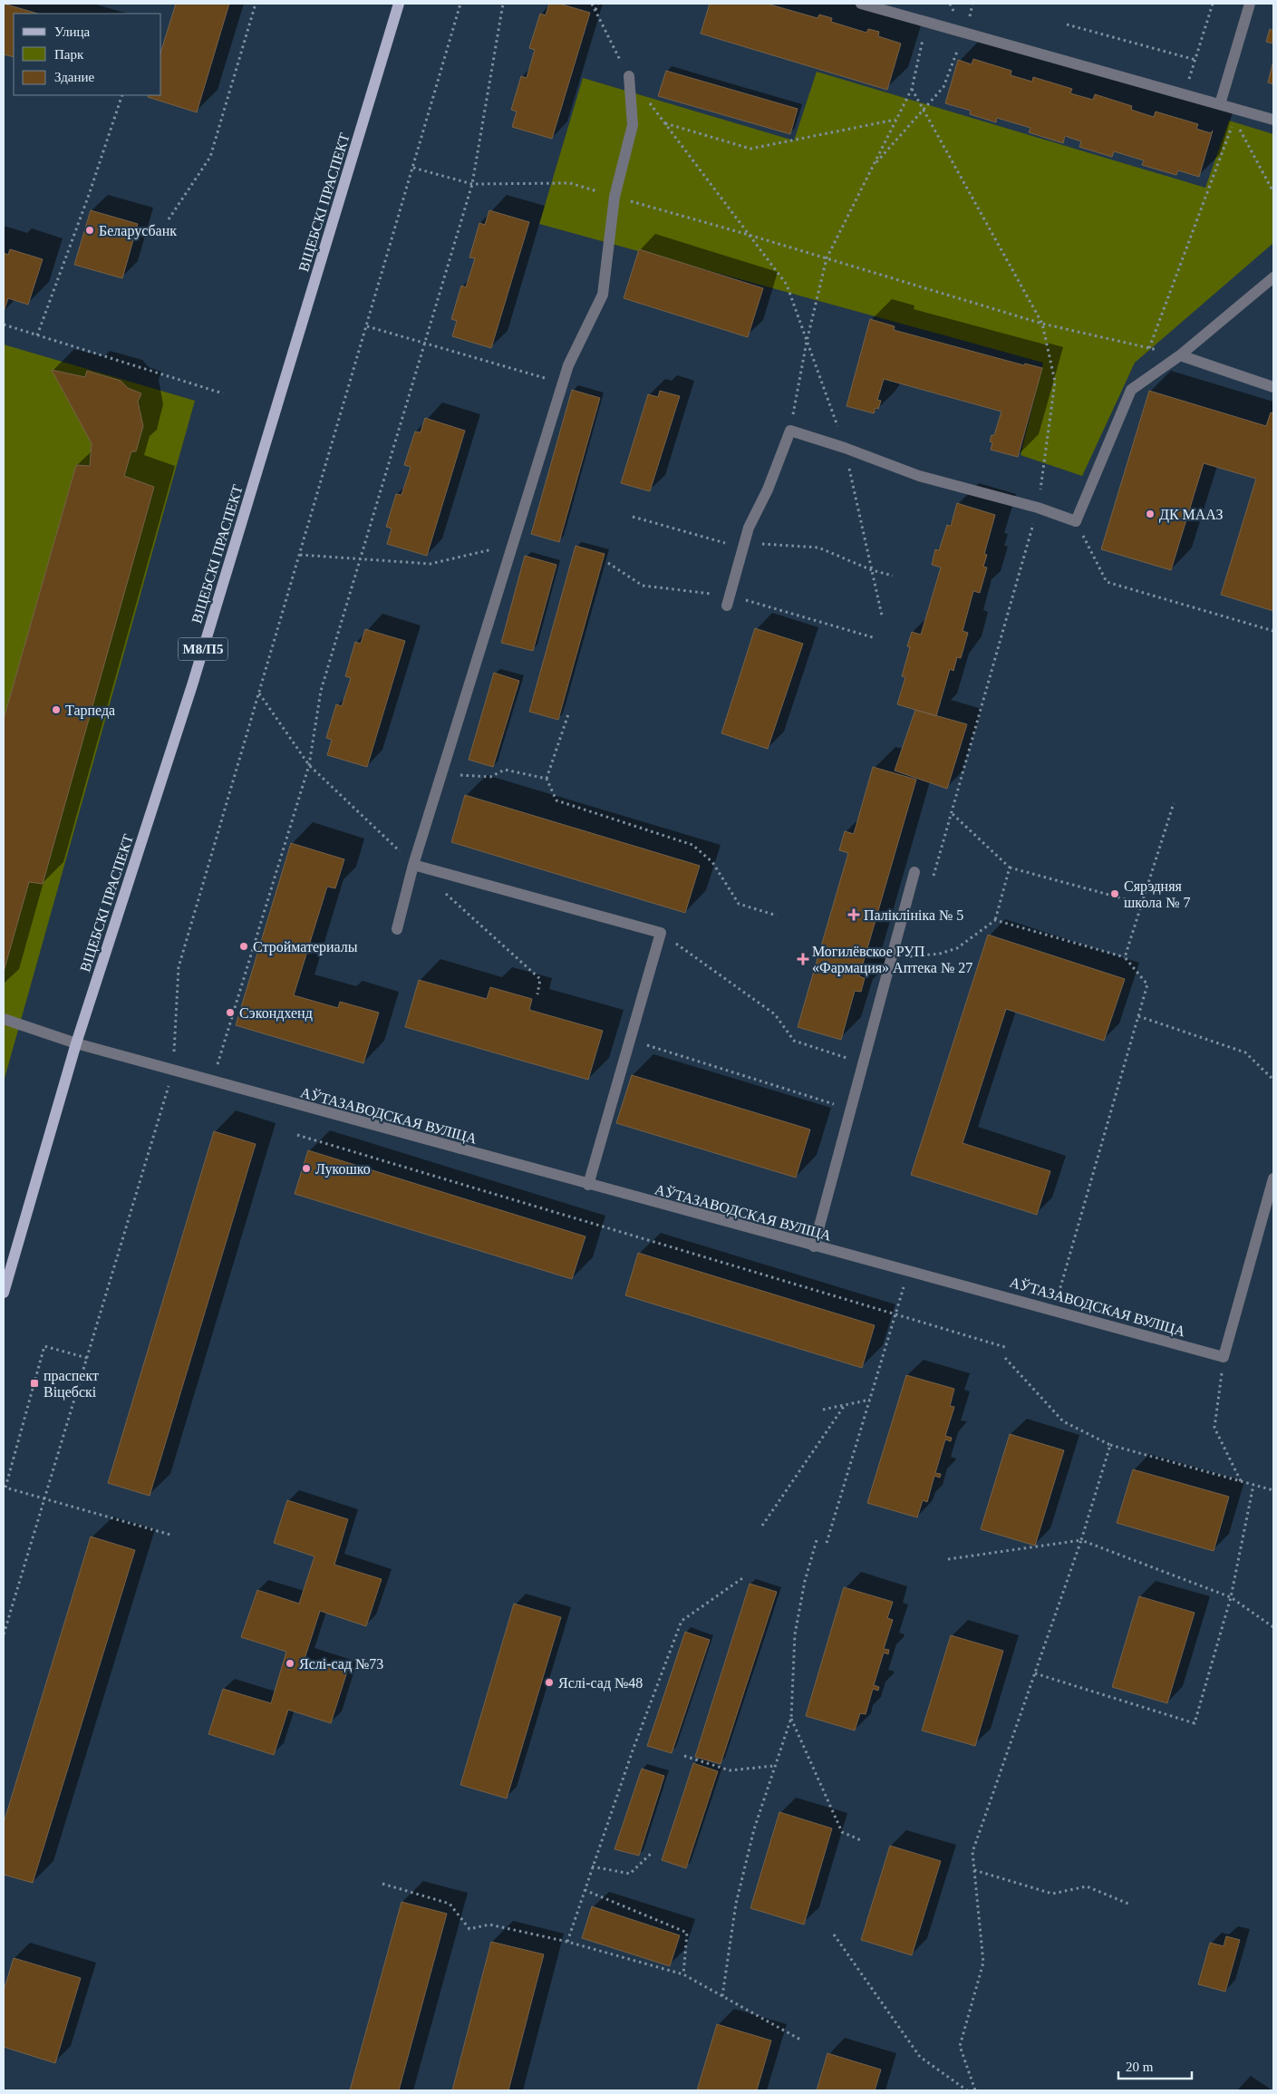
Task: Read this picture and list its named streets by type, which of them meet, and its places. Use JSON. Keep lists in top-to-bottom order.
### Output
{
  "streets": {
    "main road": ["ВІЦЕБСКІ ПРАСПЕКТ", "М8/П5"],
    "street": ["АЎТАЗАВОДСКАЯ ВУЛІЦА"]
  },
  "crossings": [
    ["ВІЦЕБСКІ ПРАСПЕКТ", "АЎТАЗАВОДСКАЯ ВУЛІЦА"]
  ],
  "places": {
    "other": [
      "Беларусбанк",
      "ДК МААЗ",
      "Тарпеда",
      "Сярэдняя школа № 7",
      "Стройматериалы",
      "Сэкондхенд",
      "Лукошко",
      "Яслі-сад №73",
      "Яслі-сад №48"
    ],
    "health": ["Паліклініка № 5", "Могилёвское РУП «Фармация» Аптека № 27"],
    "transit": ["праспект Віцебскі"]
  },
  "legend": ["Улица", "Парк", "Здание"],
  "scale_bar": "20 m"
}
